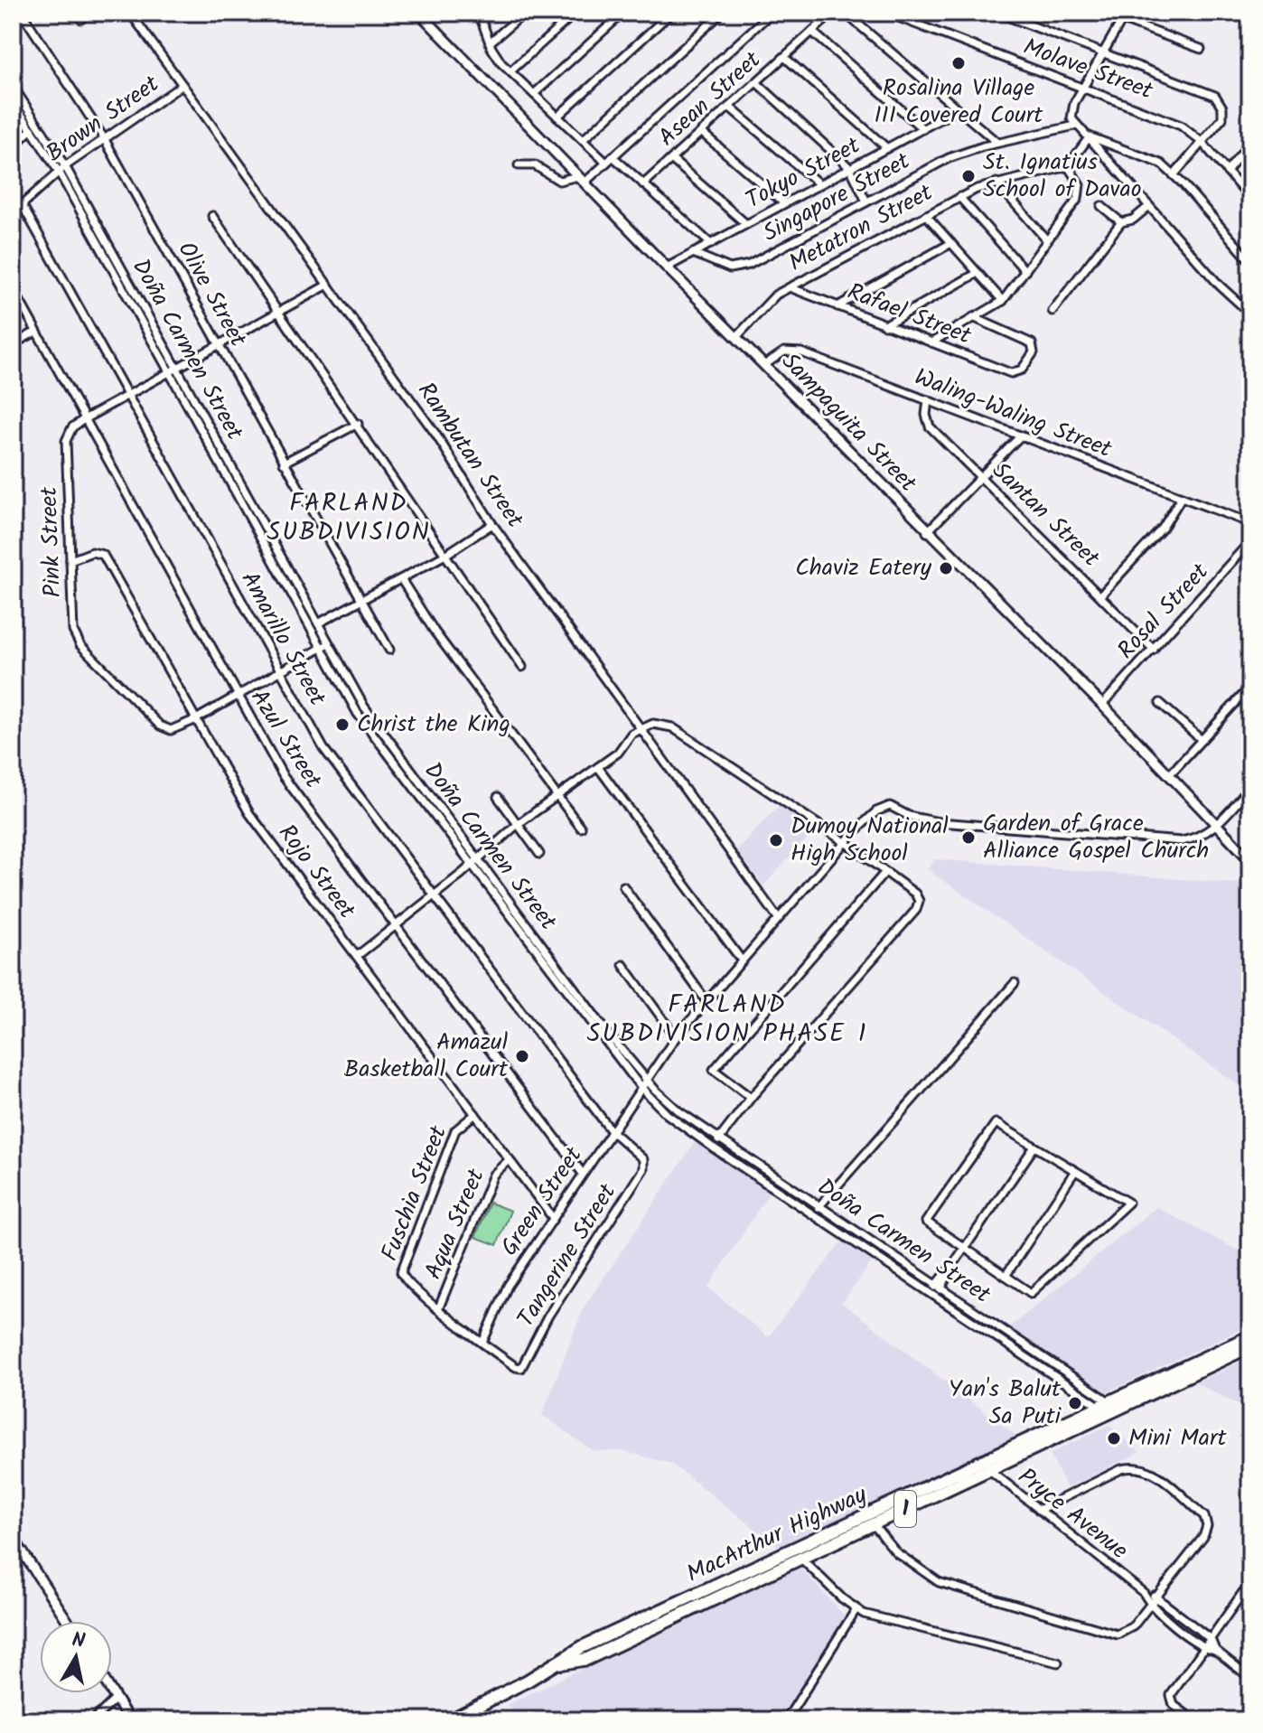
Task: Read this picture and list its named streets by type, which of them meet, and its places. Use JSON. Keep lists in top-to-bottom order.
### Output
{
  "streets": {
    "highway": ["1", "MacArthur Highway"],
    "street": [
      "Molave Street",
      "Asean Street",
      "Brown Street",
      "Tokyo Street",
      "Singapore Street",
      "Metatron Street",
      "Olive Street",
      "Rafael Street",
      "Doña Carmen Street",
      "Waling-Waling Street",
      "Sampaguita Street",
      "Rambutan Street",
      "Santan Street",
      "Pink Street",
      "Rosal Street",
      "Amarillo Street",
      "Azul Street",
      "Rojo Street",
      "Fuschia Street",
      "Green Street",
      "Aqua Street",
      "Tangerine Street",
      "Pryce Avenue"
    ]
  },
  "crossings": [
    ["Brown Street", "Olive Street"],
    ["Brown Street", "Doña Carmen Street"],
    ["Brown Street", "Rambutan Street"],
    ["Brown Street", "Amarillo Street"],
    ["Tokyo Street", "Singapore Street"],
    ["Tokyo Street", "Sampaguita Street"],
    ["Metatron Street", "Rafael Street"],
    ["Metatron Street", "Sampaguita Street"],
    ["Doña Carmen Street", "Green Street"],
    ["Doña Carmen Street", "MacArthur Highway"],
    ["Waling-Waling Street", "Sampaguita Street"],
    ["Waling-Waling Street", "Santan Street"],
    ["Sampaguita Street", "Rosal Street"],
    ["Sampaguita Street", "Green Street"],
    ["Rambutan Street", "Green Street"],
    ["Santan Street", "Rosal Street"],
    ["Pink Street", "Azul Street"],
    ["Pink Street", "Rojo Street"],
    ["Amarillo Street", "Green Street"],
    ["Amarillo Street", "Tangerine Street"],
    ["Azul Street", "Green Street"],
    ["Rojo Street", "Fuschia Street"],
    ["Rojo Street", "Green Street"],
    ["Rojo Street", "Aqua Street"],
    ["Fuschia Street", "Green Street"],
    ["Fuschia Street", "Aqua Street"],
    ["Fuschia Street", "Tangerine Street"],
    ["Green Street", "Tangerine Street"],
    ["Pryce Avenue", "MacArthur Highway"]
  ],
  "districts": ["FARLAND SUBDIVISION", "FARLAND SUBDIVISION PHASE 1"],
  "places": [
    "Rosalina Village III Covered Court",
    "St. Ignatius School of Davao",
    "Chaviz Eatery",
    "Christ the King",
    "Garden of Grace Alliance Gospel Church",
    "Dumoy National High School",
    "Amazul Basketball Court",
    "Yan's Balut Sa Puti",
    "Mini Mart"
  ],
  "north": "top"
}
